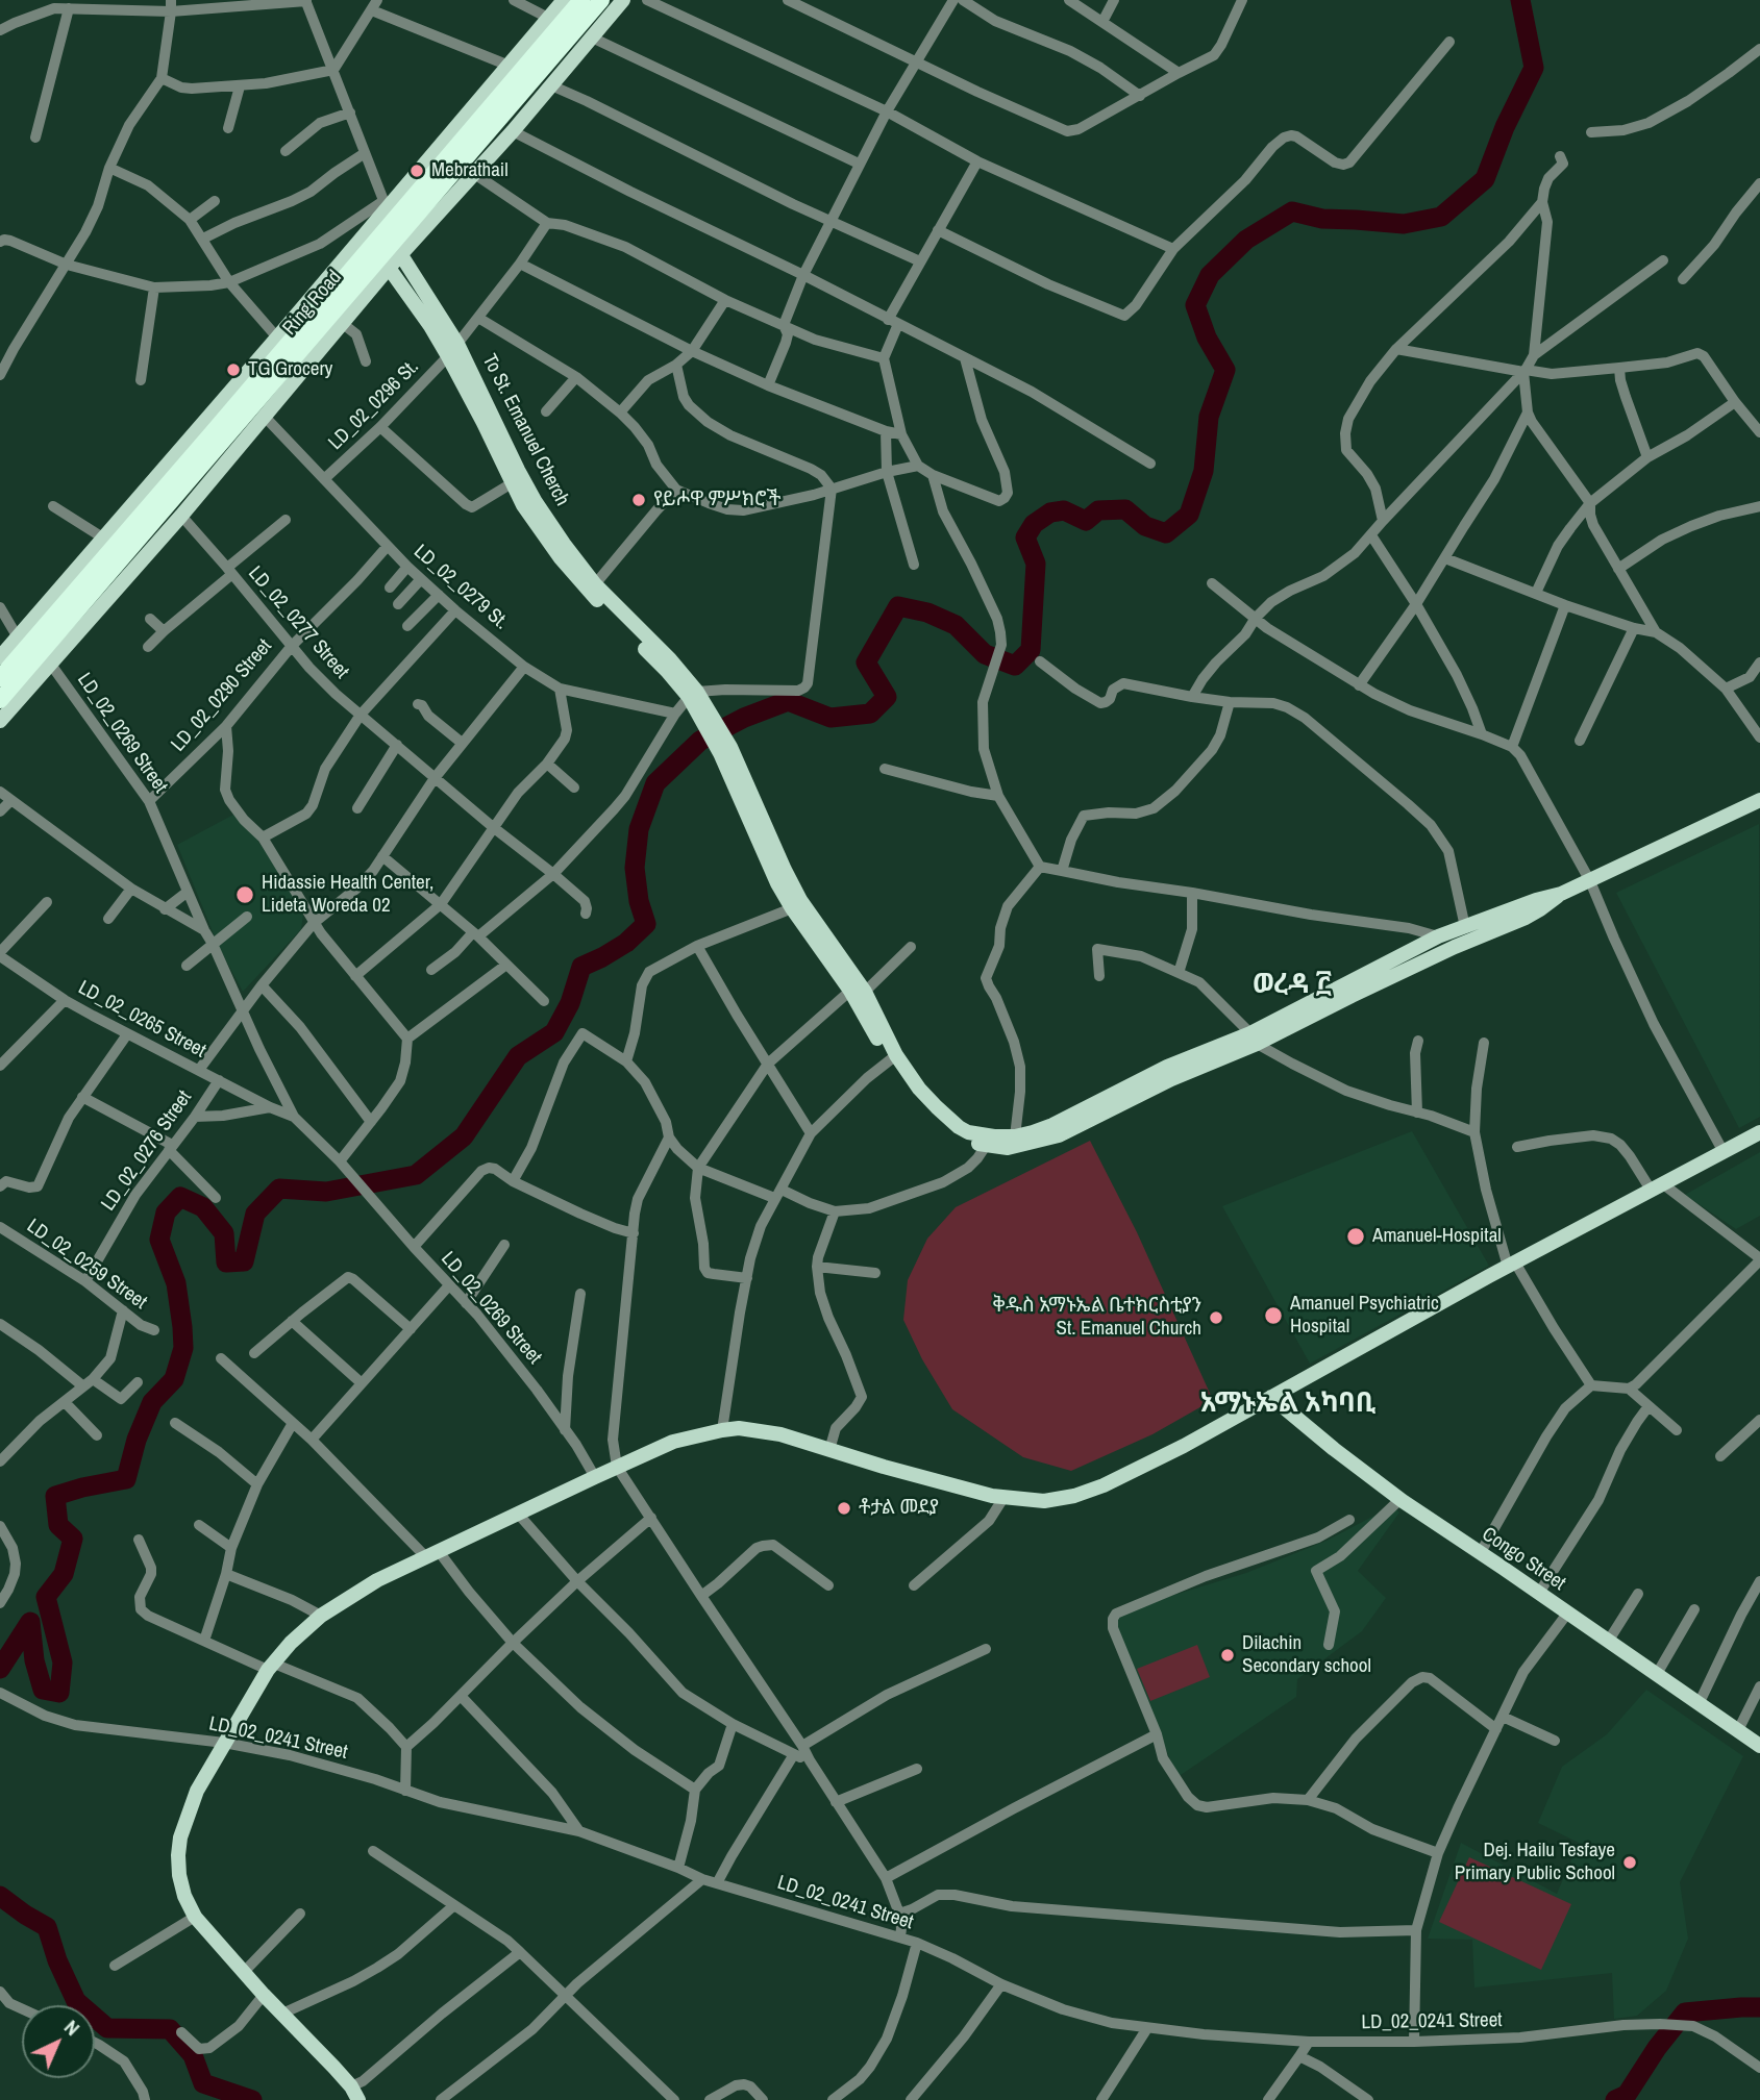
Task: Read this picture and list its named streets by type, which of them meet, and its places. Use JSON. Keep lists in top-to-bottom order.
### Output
{
  "streets": {
    "highway": ["Ring Road"],
    "main road": ["To St. Emanuel Cherch", "Congo Street"],
    "street": [
      "LD_02_0296 St.",
      "LD_02_0279 St.",
      "LD_02_0277 Street",
      "LD_02_0290 Street",
      "LD_02_0269 Street",
      "LD_02_0265 Street",
      "LD_02_0276 Street",
      "LD_02_0259 Street",
      "LD_02_0241 Street"
    ]
  },
  "crossings": [
    ["LD_02_0296 St.", "To St. Emanuel Cherch"],
    ["LD_02_0296 St.", "LD_02_0279 St."],
    ["LD_02_0279 St.", "LD_02_0290 Street"],
    ["LD_02_0277 Street", "LD_02_0290 Street"],
    ["LD_02_0290 Street", "LD_02_0269 Street"],
    ["LD_02_0269 Street", "LD_02_0265 Street"],
    ["LD_02_0265 Street", "LD_02_0276 Street"],
    ["LD_02_0276 Street", "LD_02_0259 Street"]
  ],
  "districts": ["ወረዳ ፫", "አማኑኤል አካባቢ"],
  "places": [
    "Mebrathail",
    "TG Grocery",
    "የይሖዋ ምሥክሮች",
    "Hidassie Health Center, Lideta Woreda 02",
    "Amanuel-Hospital",
    "Amanuel Psychiatric Hospital",
    "ቅዱስ አማኑኤል ቤተክርስቲያን St. Emanuel Church",
    "ቶታል መደያ",
    "Dilachin Secondary school",
    "Dej. Hailu Tesfaye Primary Public School"
  ],
  "north": "top right"
}
